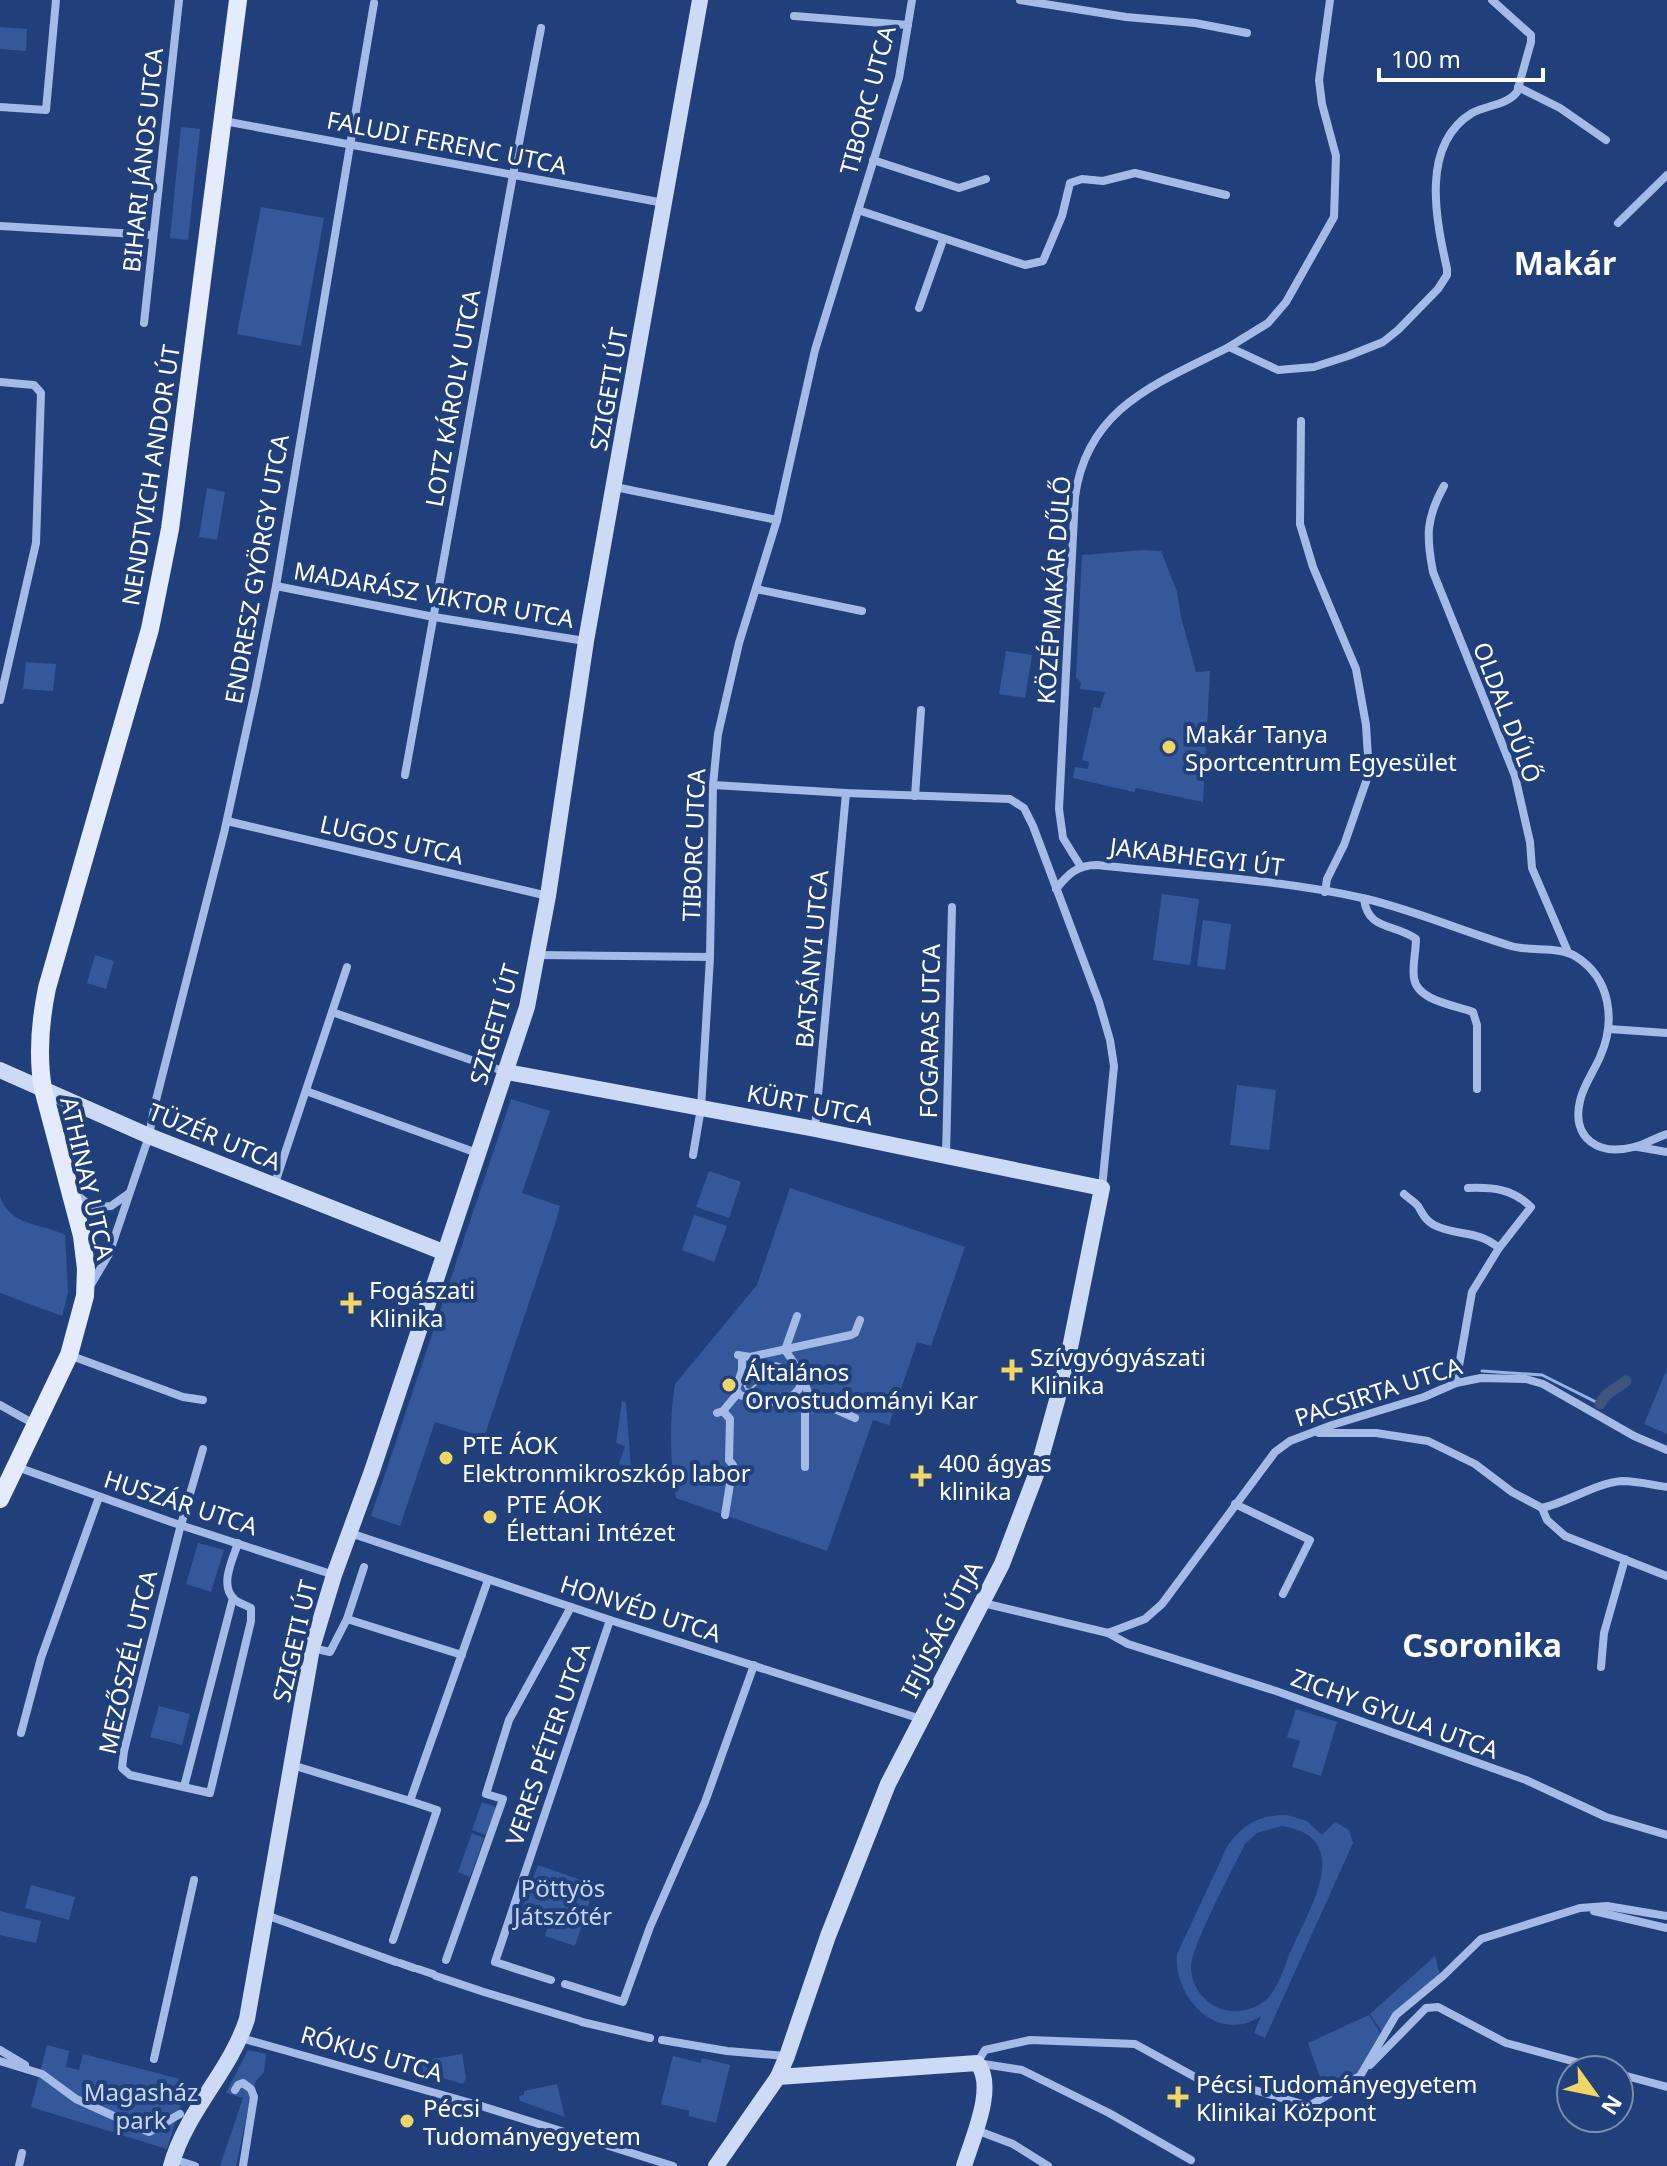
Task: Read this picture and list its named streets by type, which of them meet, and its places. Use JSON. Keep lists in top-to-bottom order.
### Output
{
  "streets": {
    "main road": ["NENDTVICH ANDOR ÚT", "ATHINAY UTCA"],
    "street": [
      "TIBORC UTCA",
      "FALUDI FERENC UTCA",
      "BIHARI JÁNOS UTCA",
      "SZIGETI ÚT",
      "LOTZ KÁROLY UTCA",
      "ENDRESZ GYÖRGY UTCA",
      "KÖZÉPMAKÁR DŰLŐ",
      "MADARÁSZ VIKTOR UTCA",
      "OLDAL DŰLŐ",
      "LUGOS UTCA",
      "JAKABHEGYI ÚT",
      "BATSÁNYI UTCA",
      "FOGARAS UTCA",
      "KÜRT UTCA",
      "TÜZÉR UTCA",
      "PACSIRTA UTCA",
      "HUSZÁR UTCA",
      "HONVÉD UTCA",
      "IFJÚSÁG ÚTJA",
      "MEZŐSZÉL UTCA",
      "ZICHY GYULA UTCA",
      "VERES PÉTER UTCA",
      "RÓKUS UTCA"
    ]
  },
  "crossings": [
    ["TIBORC UTCA", "KÜRT UTCA"],
    ["FALUDI FERENC UTCA", "SZIGETI ÚT"],
    ["FALUDI FERENC UTCA", "LOTZ KÁROLY UTCA"],
    ["FALUDI FERENC UTCA", "NENDTVICH ANDOR ÚT"],
    ["FALUDI FERENC UTCA", "ENDRESZ GYÖRGY UTCA"],
    ["SZIGETI ÚT", "MADARÁSZ VIKTOR UTCA"],
    ["SZIGETI ÚT", "LUGOS UTCA"],
    ["SZIGETI ÚT", "KÜRT UTCA"],
    ["SZIGETI ÚT", "TÜZÉR UTCA"],
    ["SZIGETI ÚT", "HUSZÁR UTCA"],
    ["SZIGETI ÚT", "HONVÉD UTCA"],
    ["SZIGETI ÚT", "RÓKUS UTCA"],
    ["LOTZ KÁROLY UTCA", "MADARÁSZ VIKTOR UTCA"],
    ["NENDTVICH ANDOR ÚT", "TÜZÉR UTCA"],
    ["NENDTVICH ANDOR ÚT", "ATHINAY UTCA"],
    ["ENDRESZ GYÖRGY UTCA", "MADARÁSZ VIKTOR UTCA"],
    ["ENDRESZ GYÖRGY UTCA", "LUGOS UTCA"],
    ["ENDRESZ GYÖRGY UTCA", "TÜZÉR UTCA"],
    ["ENDRESZ GYÖRGY UTCA", "ATHINAY UTCA"],
    ["KÖZÉPMAKÁR DŰLŐ", "JAKABHEGYI ÚT"],
    ["OLDAL DŰLŐ", "JAKABHEGYI ÚT"],
    ["BATSÁNYI UTCA", "KÜRT UTCA"],
    ["FOGARAS UTCA", "KÜRT UTCA"],
    ["KÜRT UTCA", "IFJÚSÁG ÚTJA"],
    ["TÜZÉR UTCA", "ATHINAY UTCA"],
    ["ATHINAY UTCA", "HUSZÁR UTCA"],
    ["PACSIRTA UTCA", "ZICHY GYULA UTCA"],
    ["HUSZÁR UTCA", "MEZŐSZÉL UTCA"],
    ["HONVÉD UTCA", "IFJÚSÁG ÚTJA"],
    ["HONVÉD UTCA", "VERES PÉTER UTCA"]
  ],
  "districts": ["Makár", "Csoronika"],
  "parks": ["Pöttyös Játszótér", "Magasház park"],
  "places": {
    "other": [
      "Makár Tanya Sportcentrum Egyesület",
      "Általános Orvostudományi Kar",
      "PTE ÁOK Elektronmikroszkóp labor",
      "PTE ÁOK Élettani Intézet",
      "Pécsi Tudományegyetem"
    ],
    "health": [
      "Fogászati Klinika",
      "Szívgyógyászati Klinika",
      "400 ágyas klinika",
      "Pécsi Tudományegyetem Klinikai Központ"
    ]
  },
  "scale_bar": "100 m",
  "north": "bottom right"
}
